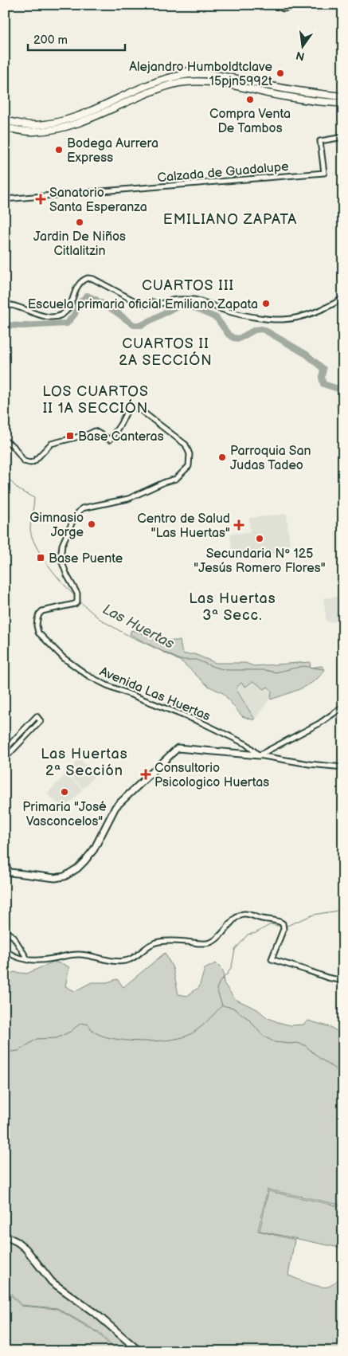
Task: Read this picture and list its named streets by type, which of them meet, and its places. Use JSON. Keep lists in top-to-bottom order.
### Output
{
  "streets": {
    "street": ["Calzada de Guadalupe", "Avenida Las Huertas"]
  },
  "districts": [
    "EMILIANO ZAPATA",
    "CUARTOS III",
    "CUARTOS II 2A SECCIÓN",
    "LOS CUARTOS II 1A SECCIÓN",
    "Las Huertas 3ª Secc.",
    "Las Huertas 2ª Sección"
  ],
  "water": ["Las Huertas"],
  "places": {
    "other": [
      "Alejandro Humboldtclave 15pjn5992t",
      "Compra Venta De Tambos",
      "Bodega Aurrera Express",
      "Jardin De Niños Citlalitzin",
      "Escuela primaria oficial Emiliano Zapata",
      "Parroquia San Judas Tadeo",
      "Gimnasio Jorge",
      "Secundaria Nº 125 \"Jesús Romero Flores\"",
      "Primaria \"José Vasconcelos\""
    ],
    "health": ["Sanatorio Santa Esperanza", "Centro de Salud \"Las Huertas\"", "Consultorio Psicologico Huertas"],
    "transit": ["Base Canteras", "Base Puente"]
  },
  "scale_bar": "200 m",
  "north": "bottom"
}
